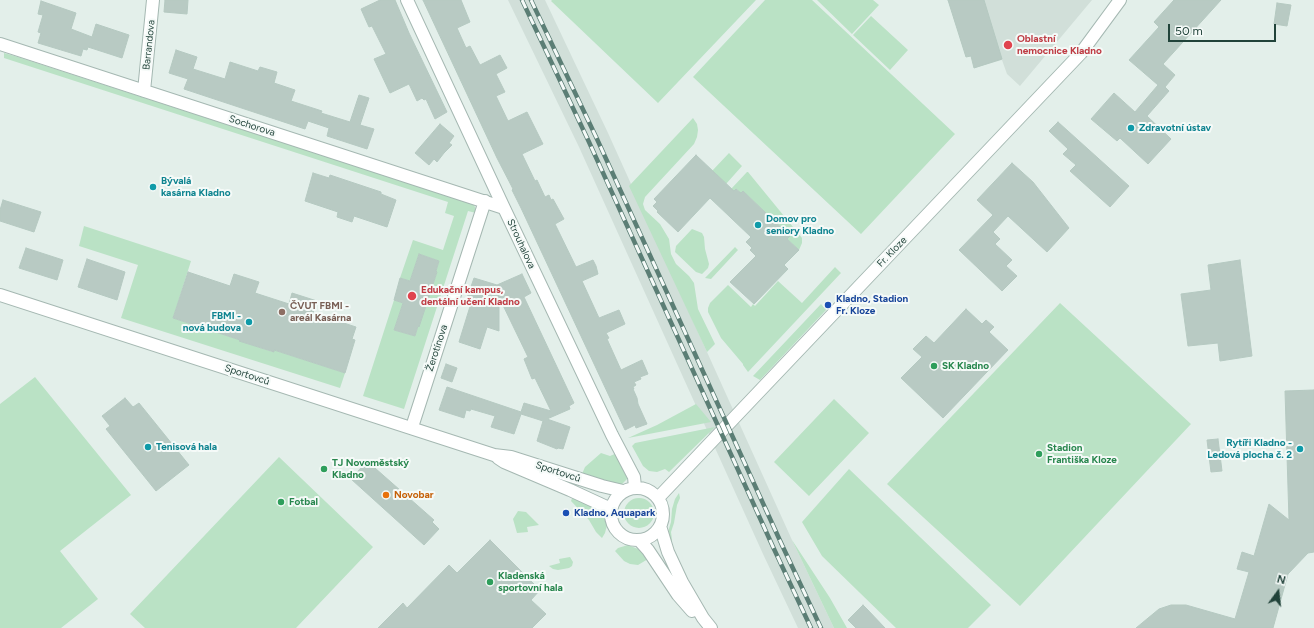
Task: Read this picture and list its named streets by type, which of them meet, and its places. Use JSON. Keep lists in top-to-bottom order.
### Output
{
  "streets": {
    "street": [
      "Barrandova",
      "Sochorova",
      "Strouhalova",
      "Fr. Kloze",
      "Žerotínova",
      "Sportovců"
    ]
  },
  "crossings": [
    ["Barrandova", "Sochorova"],
    ["Sochorova", "Strouhalova"],
    ["Sochorova", "Žerotínova"],
    ["Strouhalova", "Fr. Kloze"],
    ["Strouhalova", "Sportovců"],
    ["Fr. Kloze", "Sportovců"],
    ["Žerotínova", "Sportovců"]
  ],
  "places": [
    "Oblastní nemocnice Kladno",
    "Zdravotní ústav",
    "Bývalá kasárna Kladno",
    "Domov pro seniory Kladno",
    "Edukační kampus, dentální učení Kladno",
    "Kladno, Stadion Fr. Kloze",
    "ČVUT FBMI - areál Kasárna",
    "FBMI - nová budova",
    "SK Kladno",
    "Tenisová hala",
    "Rytíři Kladno - Ledová plocha č. 2",
    "Stadion Františka Kloze",
    "TJ Novoměstský Kladno",
    "Novobar",
    "Fotbal",
    "Kladno, Aquapark",
    "Kladenská sportovní hala"
  ],
  "scale_bar": "50 m",
  "north": "top"
}
